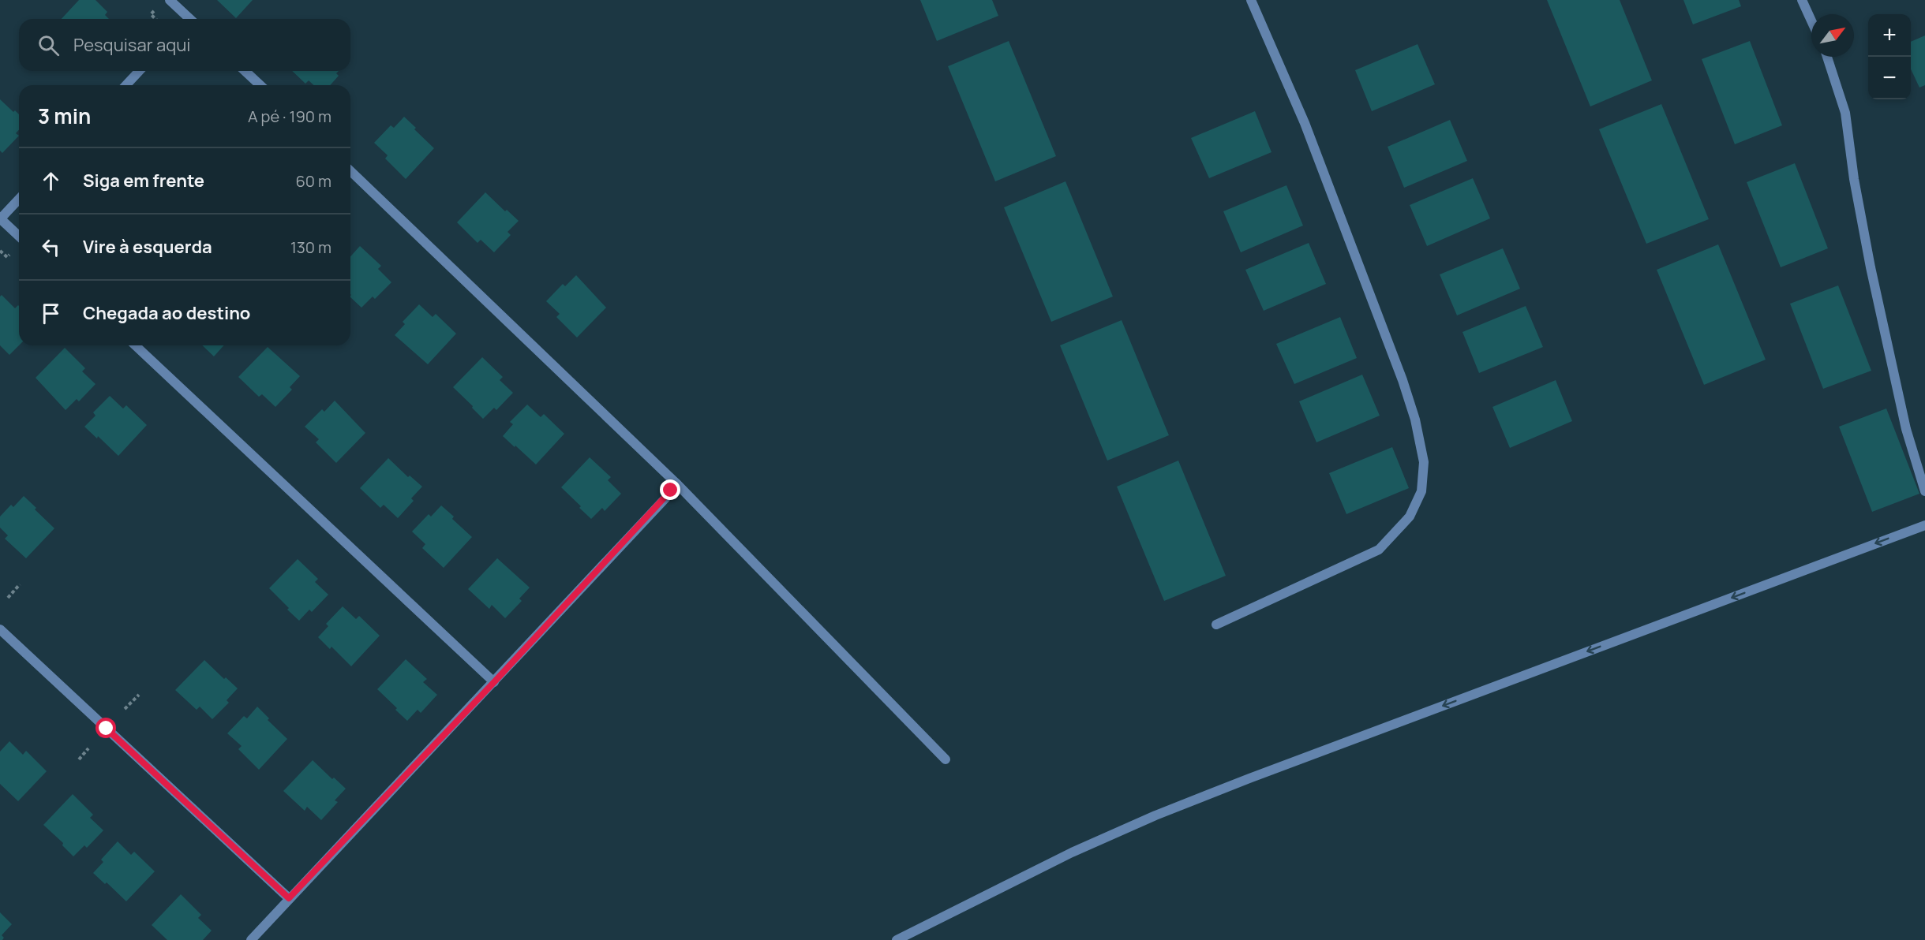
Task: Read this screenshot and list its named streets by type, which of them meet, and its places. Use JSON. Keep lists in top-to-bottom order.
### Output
{
  "north": "top right",
  "page": {
    "map_buttons": ["+", "−"],
    "search": "Pesquisar aqui",
    "heading": ["3 min", "A pé · 190 m"],
    "list": [
      ["Siga em frente", "60 m"],
      ["Vire à esquerda", "130 m"],
      "Chegada ao destino"
    ]
  }
}
